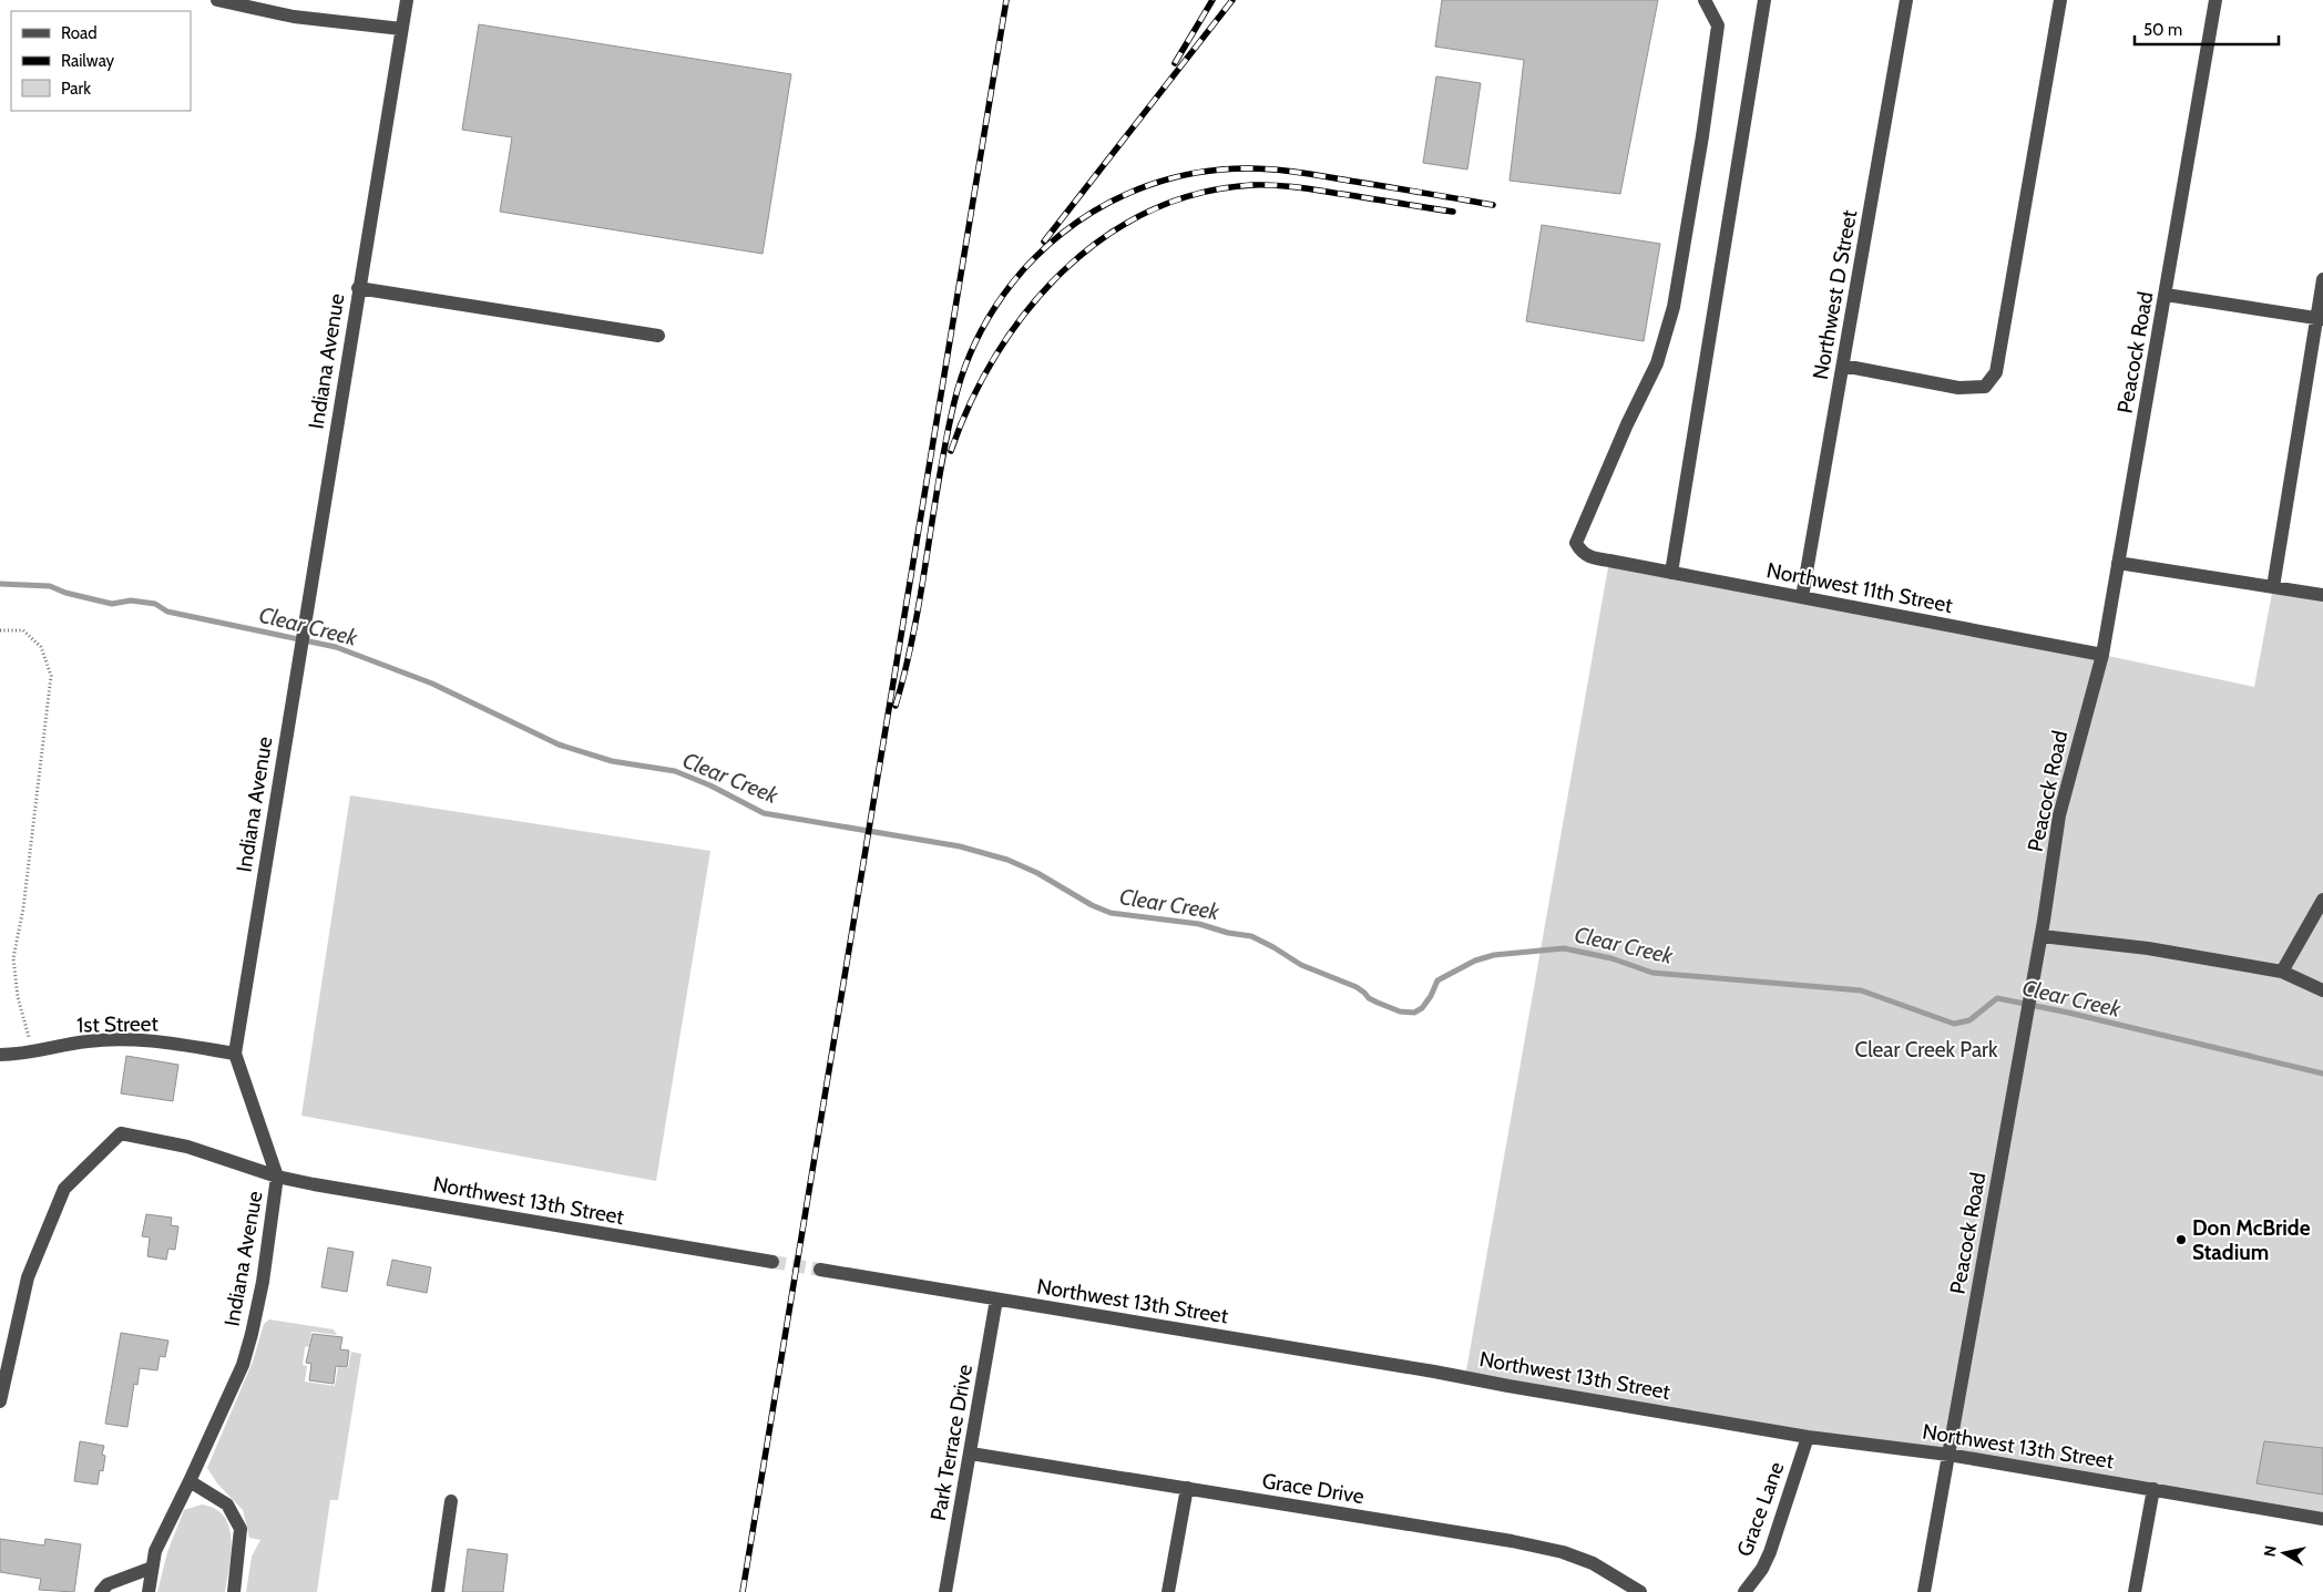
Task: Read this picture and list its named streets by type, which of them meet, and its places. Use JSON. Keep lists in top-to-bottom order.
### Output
{
  "streets": {
    "street": [
      "Northwest D Street",
      "Peacock Road",
      "Indiana Avenue",
      "Northwest 11th Street",
      "1st Street",
      "Northwest 13th Street",
      "Park Terrace Drive",
      "Grace Drive",
      "Grace Lane"
    ]
  },
  "crossings": [
    ["Northwest D Street", "Northwest 11th Street"],
    ["Peacock Road", "Northwest 11th Street"],
    ["Peacock Road", "Northwest 13th Street"],
    ["Indiana Avenue", "1st Street"],
    ["Indiana Avenue", "Northwest 13th Street"],
    ["Northwest 13th Street", "Park Terrace Drive"],
    ["Northwest 13th Street", "Grace Lane"],
    ["Park Terrace Drive", "Grace Drive"]
  ],
  "water": ["Clear Creek"],
  "parks": ["Clear Creek Park"],
  "places": ["Don McBride Stadium"],
  "legend": ["Road", "Railway", "Park"],
  "scale_bar": "50 m",
  "north": "left"
}
